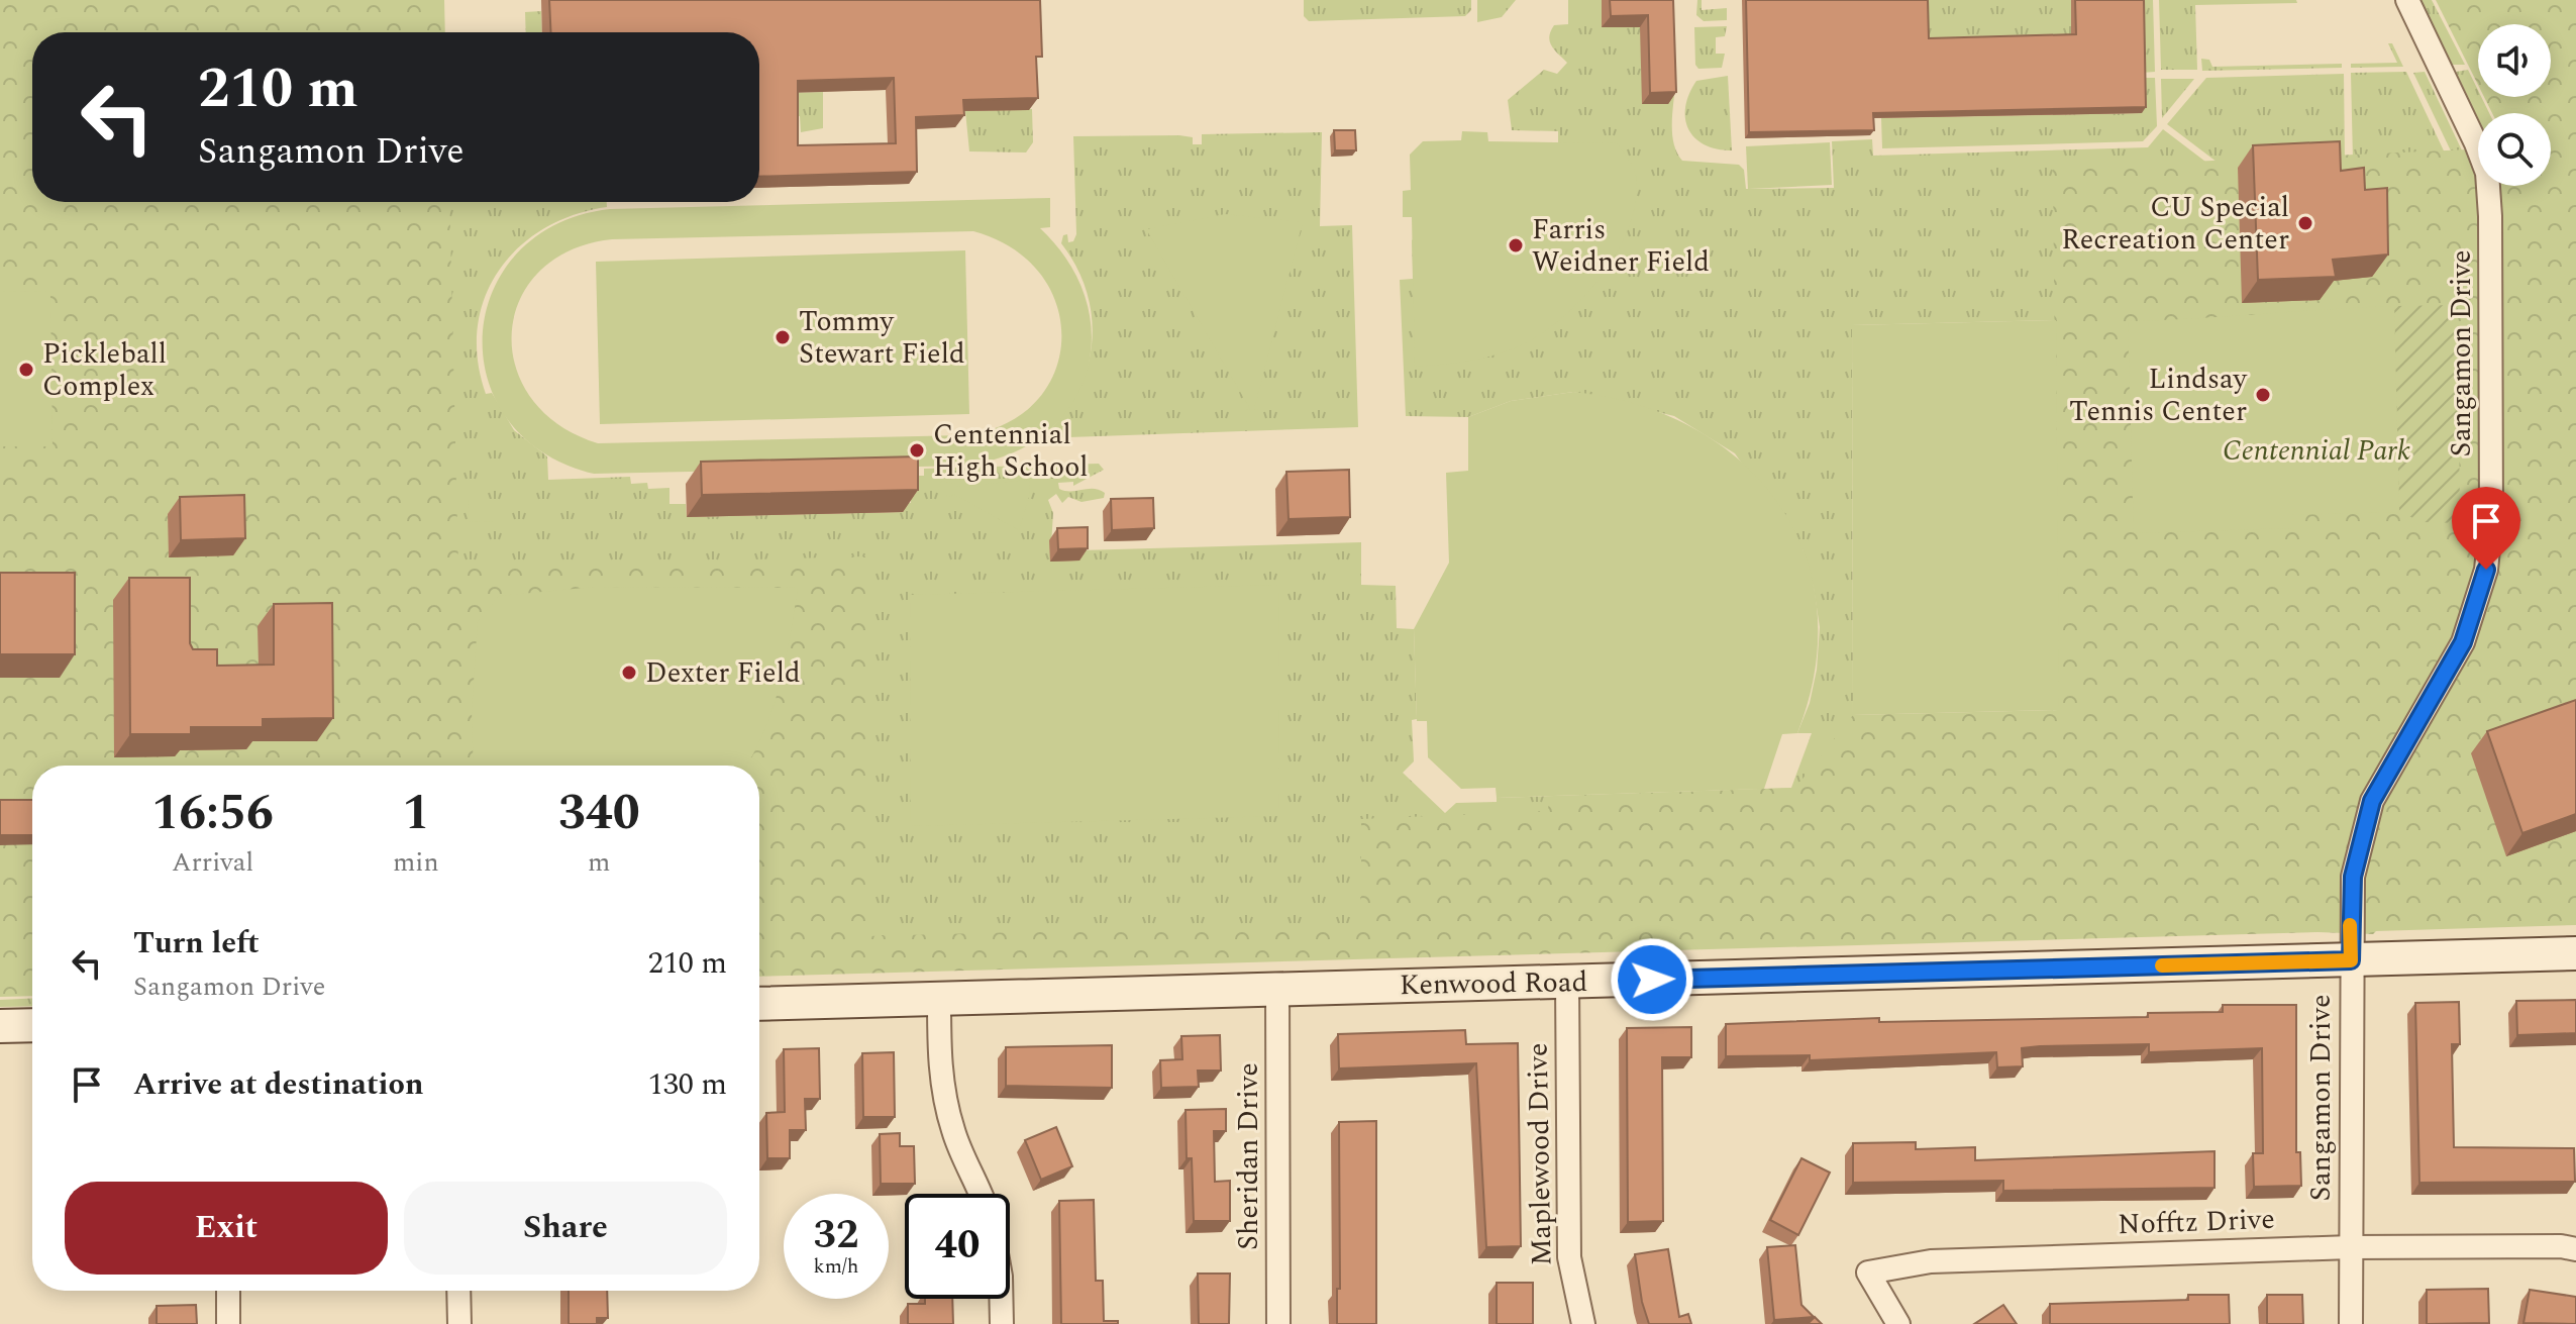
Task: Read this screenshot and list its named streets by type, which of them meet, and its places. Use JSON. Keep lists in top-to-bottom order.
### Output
{
  "streets": {
    "street": [
      "Sangamon Drive",
      "Kenwood Road",
      "Maplewood Drive",
      "Sheridan Drive",
      "Nofftz Drive"
    ]
  },
  "crossings": [
    ["Sangamon Drive", "Kenwood Road"],
    ["Sangamon Drive", "Nofftz Drive"],
    ["Kenwood Road", "Maplewood Drive"],
    ["Kenwood Road", "Sheridan Drive"]
  ],
  "parks": ["Centennial Park"],
  "places": [
    "CU Special Recreation Center",
    "Farris Weidner Field",
    "Tommy Stewart Field",
    "Pickleball Complex",
    "Lindsay Tennis Center",
    "Centennial High School",
    "Dexter Field"
  ],
  "page": {
    "turn": ["210 m", "Sangamon Drive"],
    "eta": [
      "16:56",
      "Arrival",
      "1",
      "min",
      "340",
      "m"
    ],
    "list": [
      {
        "name": "Turn left",
        "note": "Sangamon Drive",
        "value": "210 m"
      },
      {
        "name": "Arrive at destination",
        "value": "130 m"
      }
    ],
    "buttons": ["Exit", "Share"],
    "speed": "32 km/h",
    "limit": "40"
  }
}
